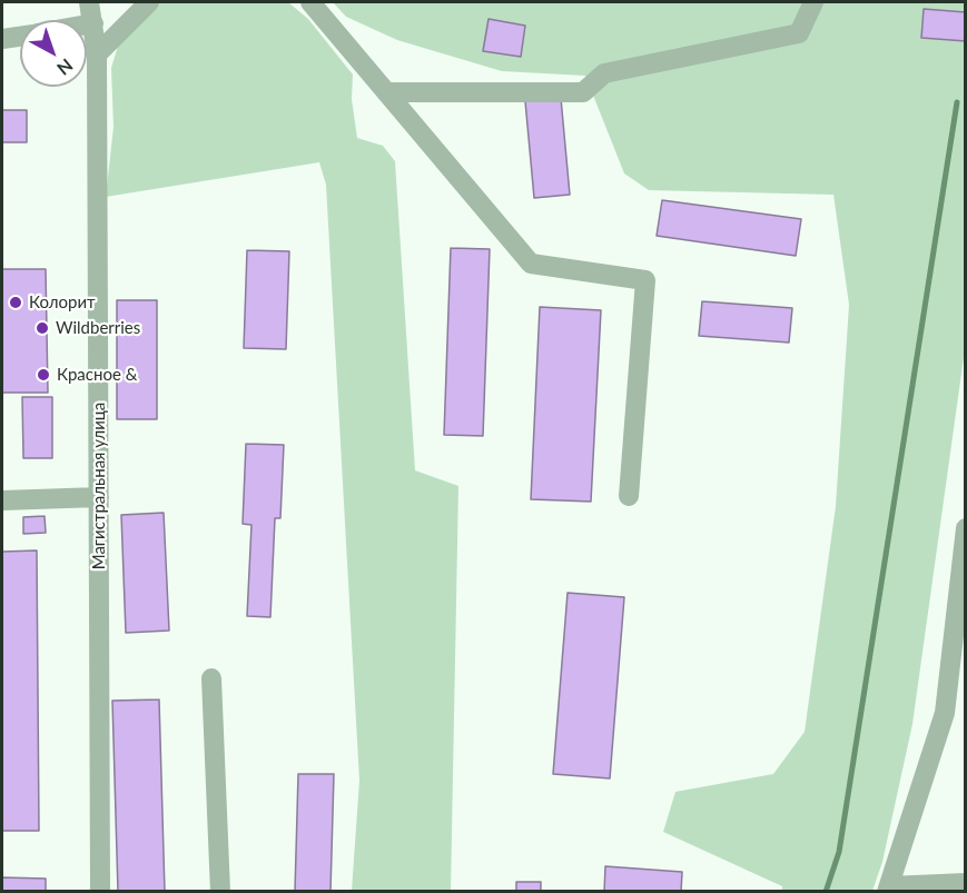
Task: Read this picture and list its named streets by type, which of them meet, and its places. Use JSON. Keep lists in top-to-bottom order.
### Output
{
  "streets": {
    "street": ["Магистральная улица"]
  },
  "places": ["Колорит", "Wildberries", "Красное &"],
  "north": "bottom right"
}
